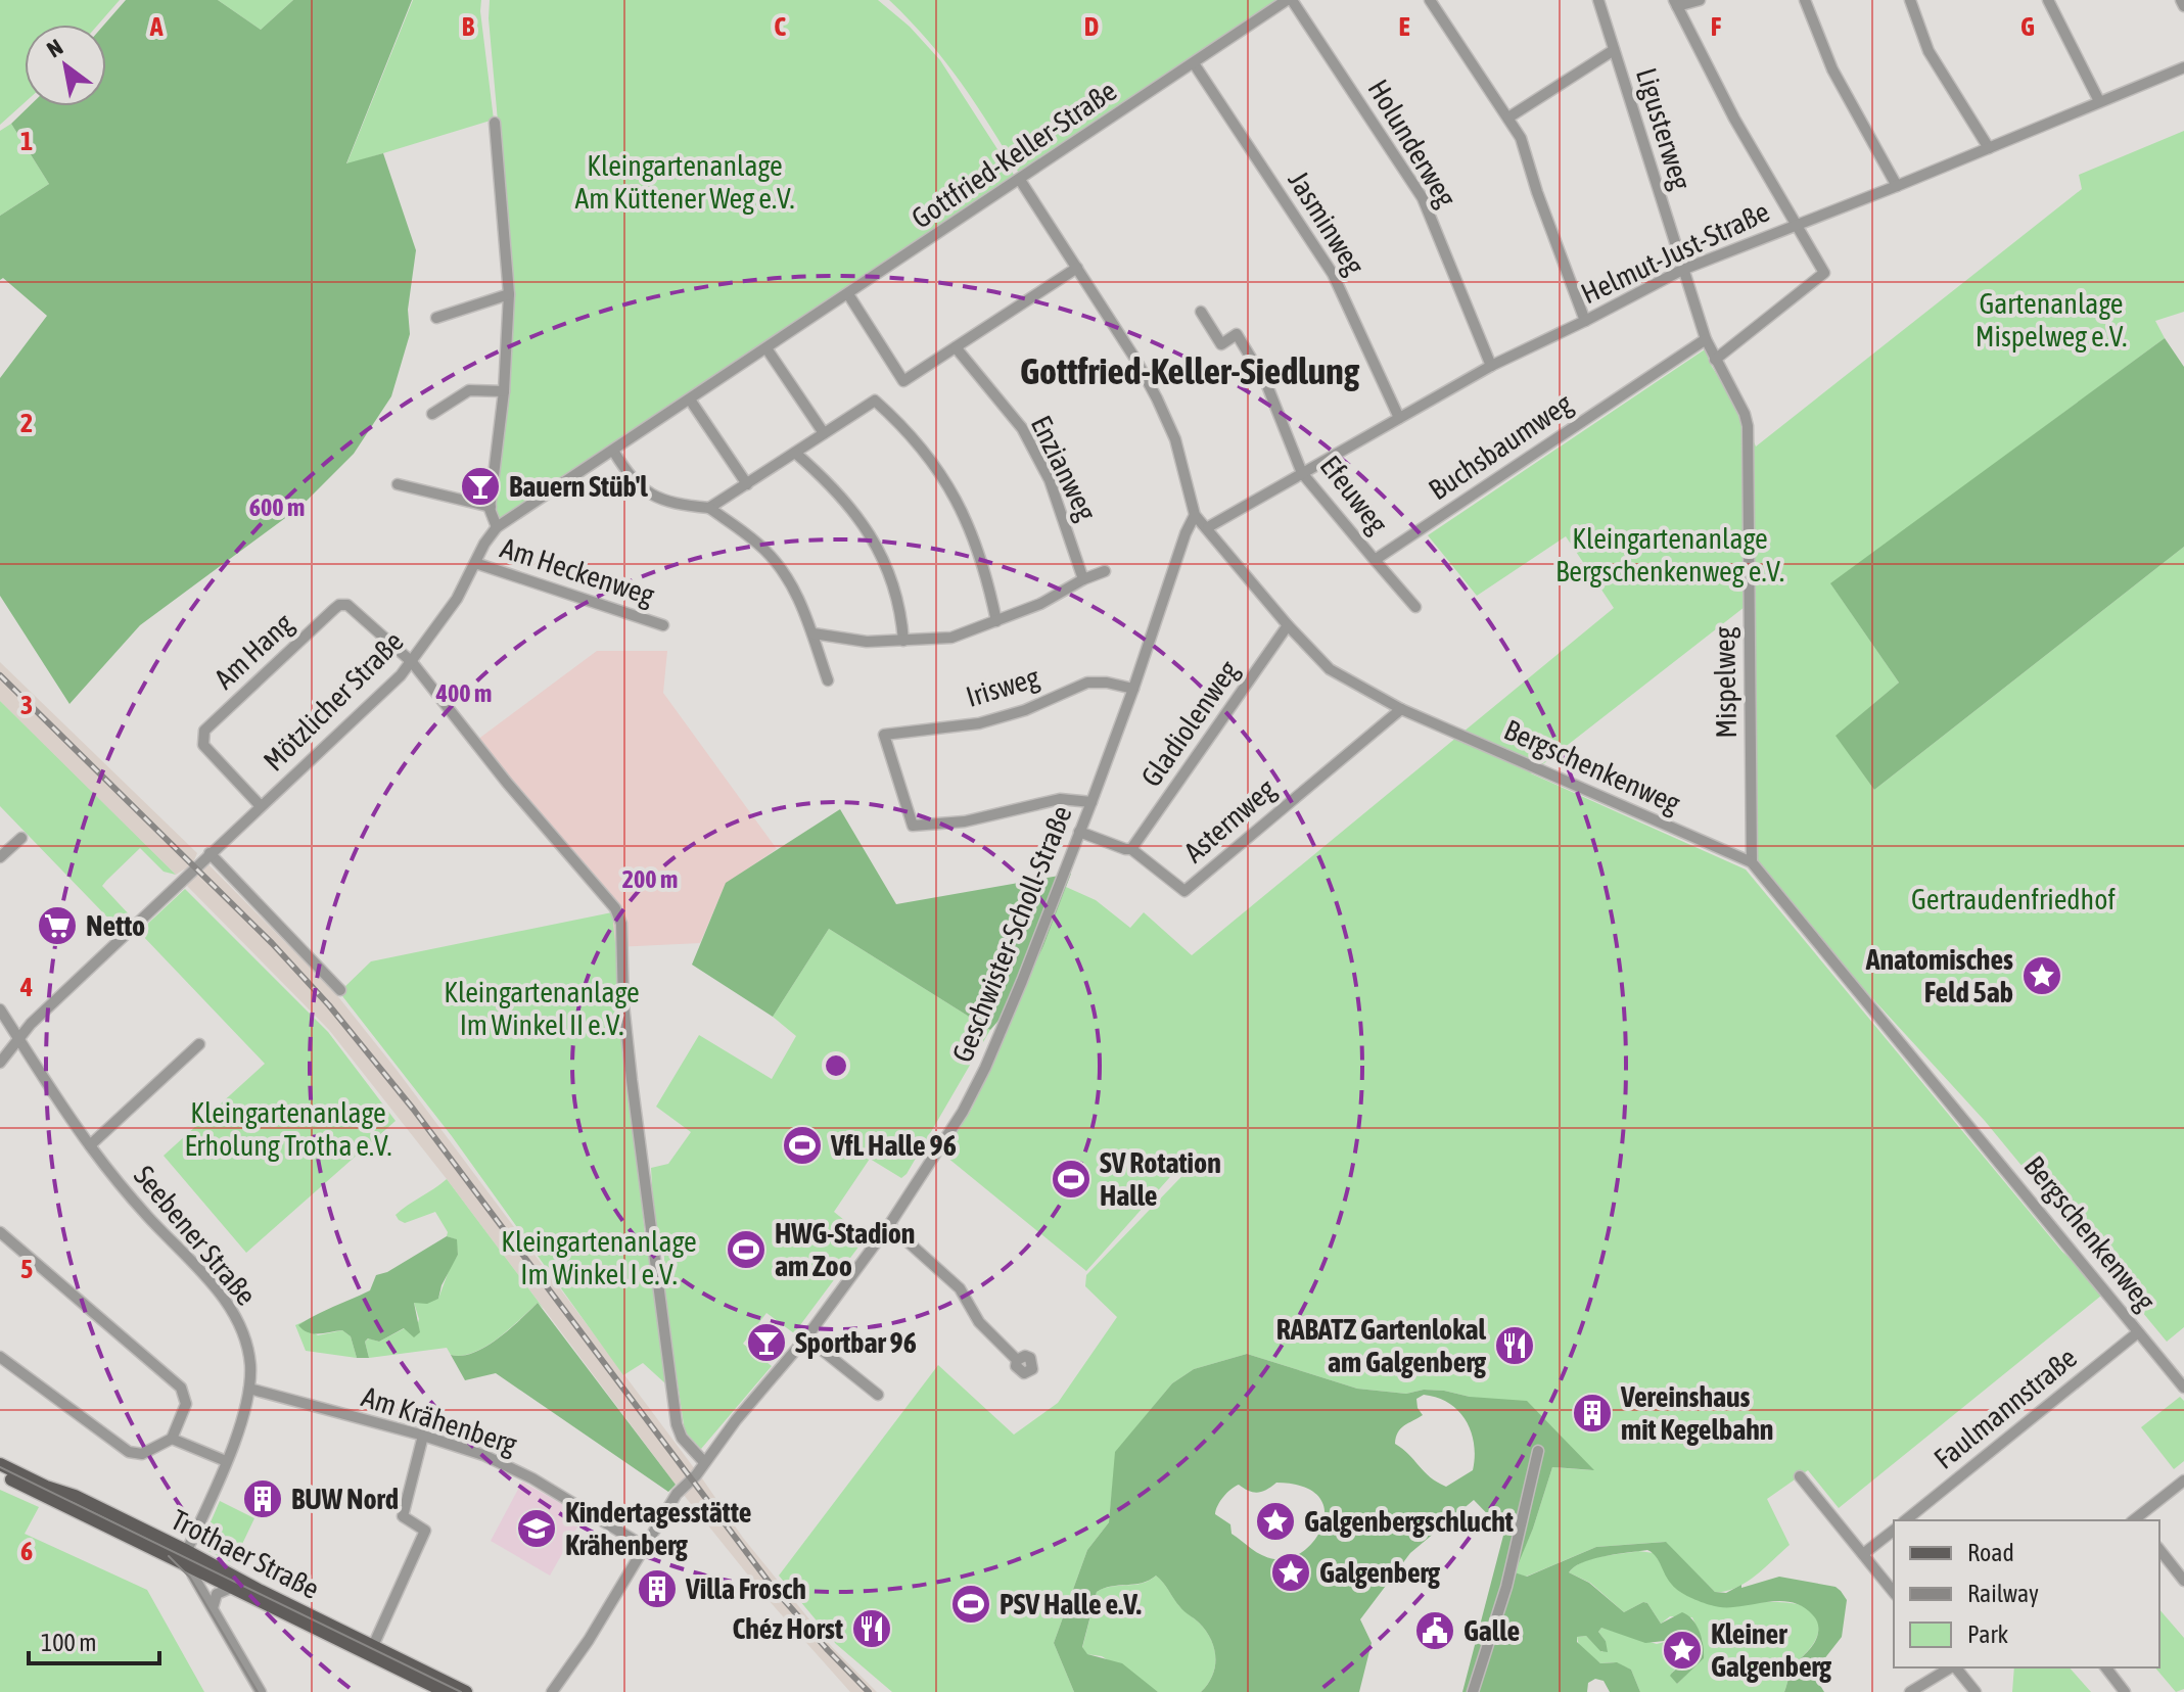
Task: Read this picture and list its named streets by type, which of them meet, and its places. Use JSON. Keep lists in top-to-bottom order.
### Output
{
  "streets": {
    "main road": ["Trothaer Straße"],
    "street": [
      "Ligusterweg",
      "Holunderweg",
      "Gottfried-Keller-Straße",
      "Jasminweg",
      "Helmut-Just-Straße",
      "Buchsbaumweg",
      "Enzianweg",
      "Efeuweg",
      "Am Heckenweg",
      "Am Hang",
      "Mispelweg",
      "Irisweg",
      "Mötzlicher Straße",
      "Gladiolenweg",
      "Bergschenkenweg",
      "Asternweg",
      "Geschwister-Scholl-Straße",
      "Seebener Straße",
      "Faulmannstraße",
      "Am Krähenberg"
    ]
  },
  "crossings": [
    ["Ligusterweg", "Helmut-Just-Straße"],
    ["Ligusterweg", "Mispelweg"],
    ["Holunderweg", "Gottfried-Keller-Straße"],
    ["Holunderweg", "Helmut-Just-Straße"],
    ["Gottfried-Keller-Straße", "Jasminweg"],
    ["Gottfried-Keller-Straße", "Mötzlicher Straße"],
    ["Jasminweg", "Helmut-Just-Straße"],
    ["Helmut-Just-Straße", "Efeuweg"],
    ["Helmut-Just-Straße", "Mispelweg"],
    ["Helmut-Just-Straße", "Bergschenkenweg"],
    ["Buchsbaumweg", "Efeuweg"],
    ["Buchsbaumweg", "Mispelweg"],
    ["Am Heckenweg", "Mötzlicher Straße"],
    ["Am Hang", "Mötzlicher Straße"],
    ["Mispelweg", "Bergschenkenweg"],
    ["Irisweg", "Geschwister-Scholl-Straße"],
    ["Mötzlicher Straße", "Seebener Straße"],
    ["Gladiolenweg", "Bergschenkenweg"],
    ["Gladiolenweg", "Asternweg"],
    ["Bergschenkenweg", "Asternweg"],
    ["Bergschenkenweg", "Geschwister-Scholl-Straße"],
    ["Bergschenkenweg", "Faulmannstraße"],
    ["Asternweg", "Geschwister-Scholl-Straße"],
    ["Geschwister-Scholl-Straße", "Am Krähenberg"],
    ["Seebener Straße", "Am Krähenberg"],
    ["Seebener Straße", "Trothaer Straße"]
  ],
  "districts": ["Gottfried-Keller-Siedlung"],
  "parks": [
    "Kleingartenanlage Am Küttener Weg e.V.",
    "Gartenanlage Mispelweg e.V.",
    "Kleingartenanlage Bergschenkenweg e.V.",
    "Gertraudenfriedhof",
    "Kleingartenanlage Im Winkel II e.V.",
    "Kleingartenanlage Erholung Trotha e.V.",
    "Kleingartenanlage Im Winkel I e.V."
  ],
  "places": {
    "bar": ["Bauern Stüb'l", "Sportbar 96"],
    "supermarket": ["Netto"],
    "place": [
      "Anatomisches Feld 5ab",
      "Galgenbergschlucht",
      "Galgenberg",
      "Kleiner Galgenberg"
    ],
    "sports": [
      "VfL Halle 96",
      "SV Rotation Halle",
      "HWG-Stadion am Zoo",
      "PSV Halle e.V."
    ],
    "restaurant": ["RABATZ Gartenlokal am Galgenberg", "Chéz Horst"],
    "building": ["Vereinshaus mit Kegelbahn", "BUW Nord", "Villa Frosch"],
    "school or university": ["Kindertagesstätte Krähenberg"],
    "public building": ["Galle"]
  },
  "legend": ["Road", "Railway", "Park"],
  "scale_bar": "100 m",
  "north": "top left",
  "grid": {
    "columns": [
      "A",
      "B",
      "C",
      "D",
      "E",
      "F",
      "G"
    ],
    "rows": [
      "1",
      "2",
      "3",
      "4",
      "5",
      "6"
    ]
  },
  "rings": ["600 m", "400 m", "200 m"]
}
